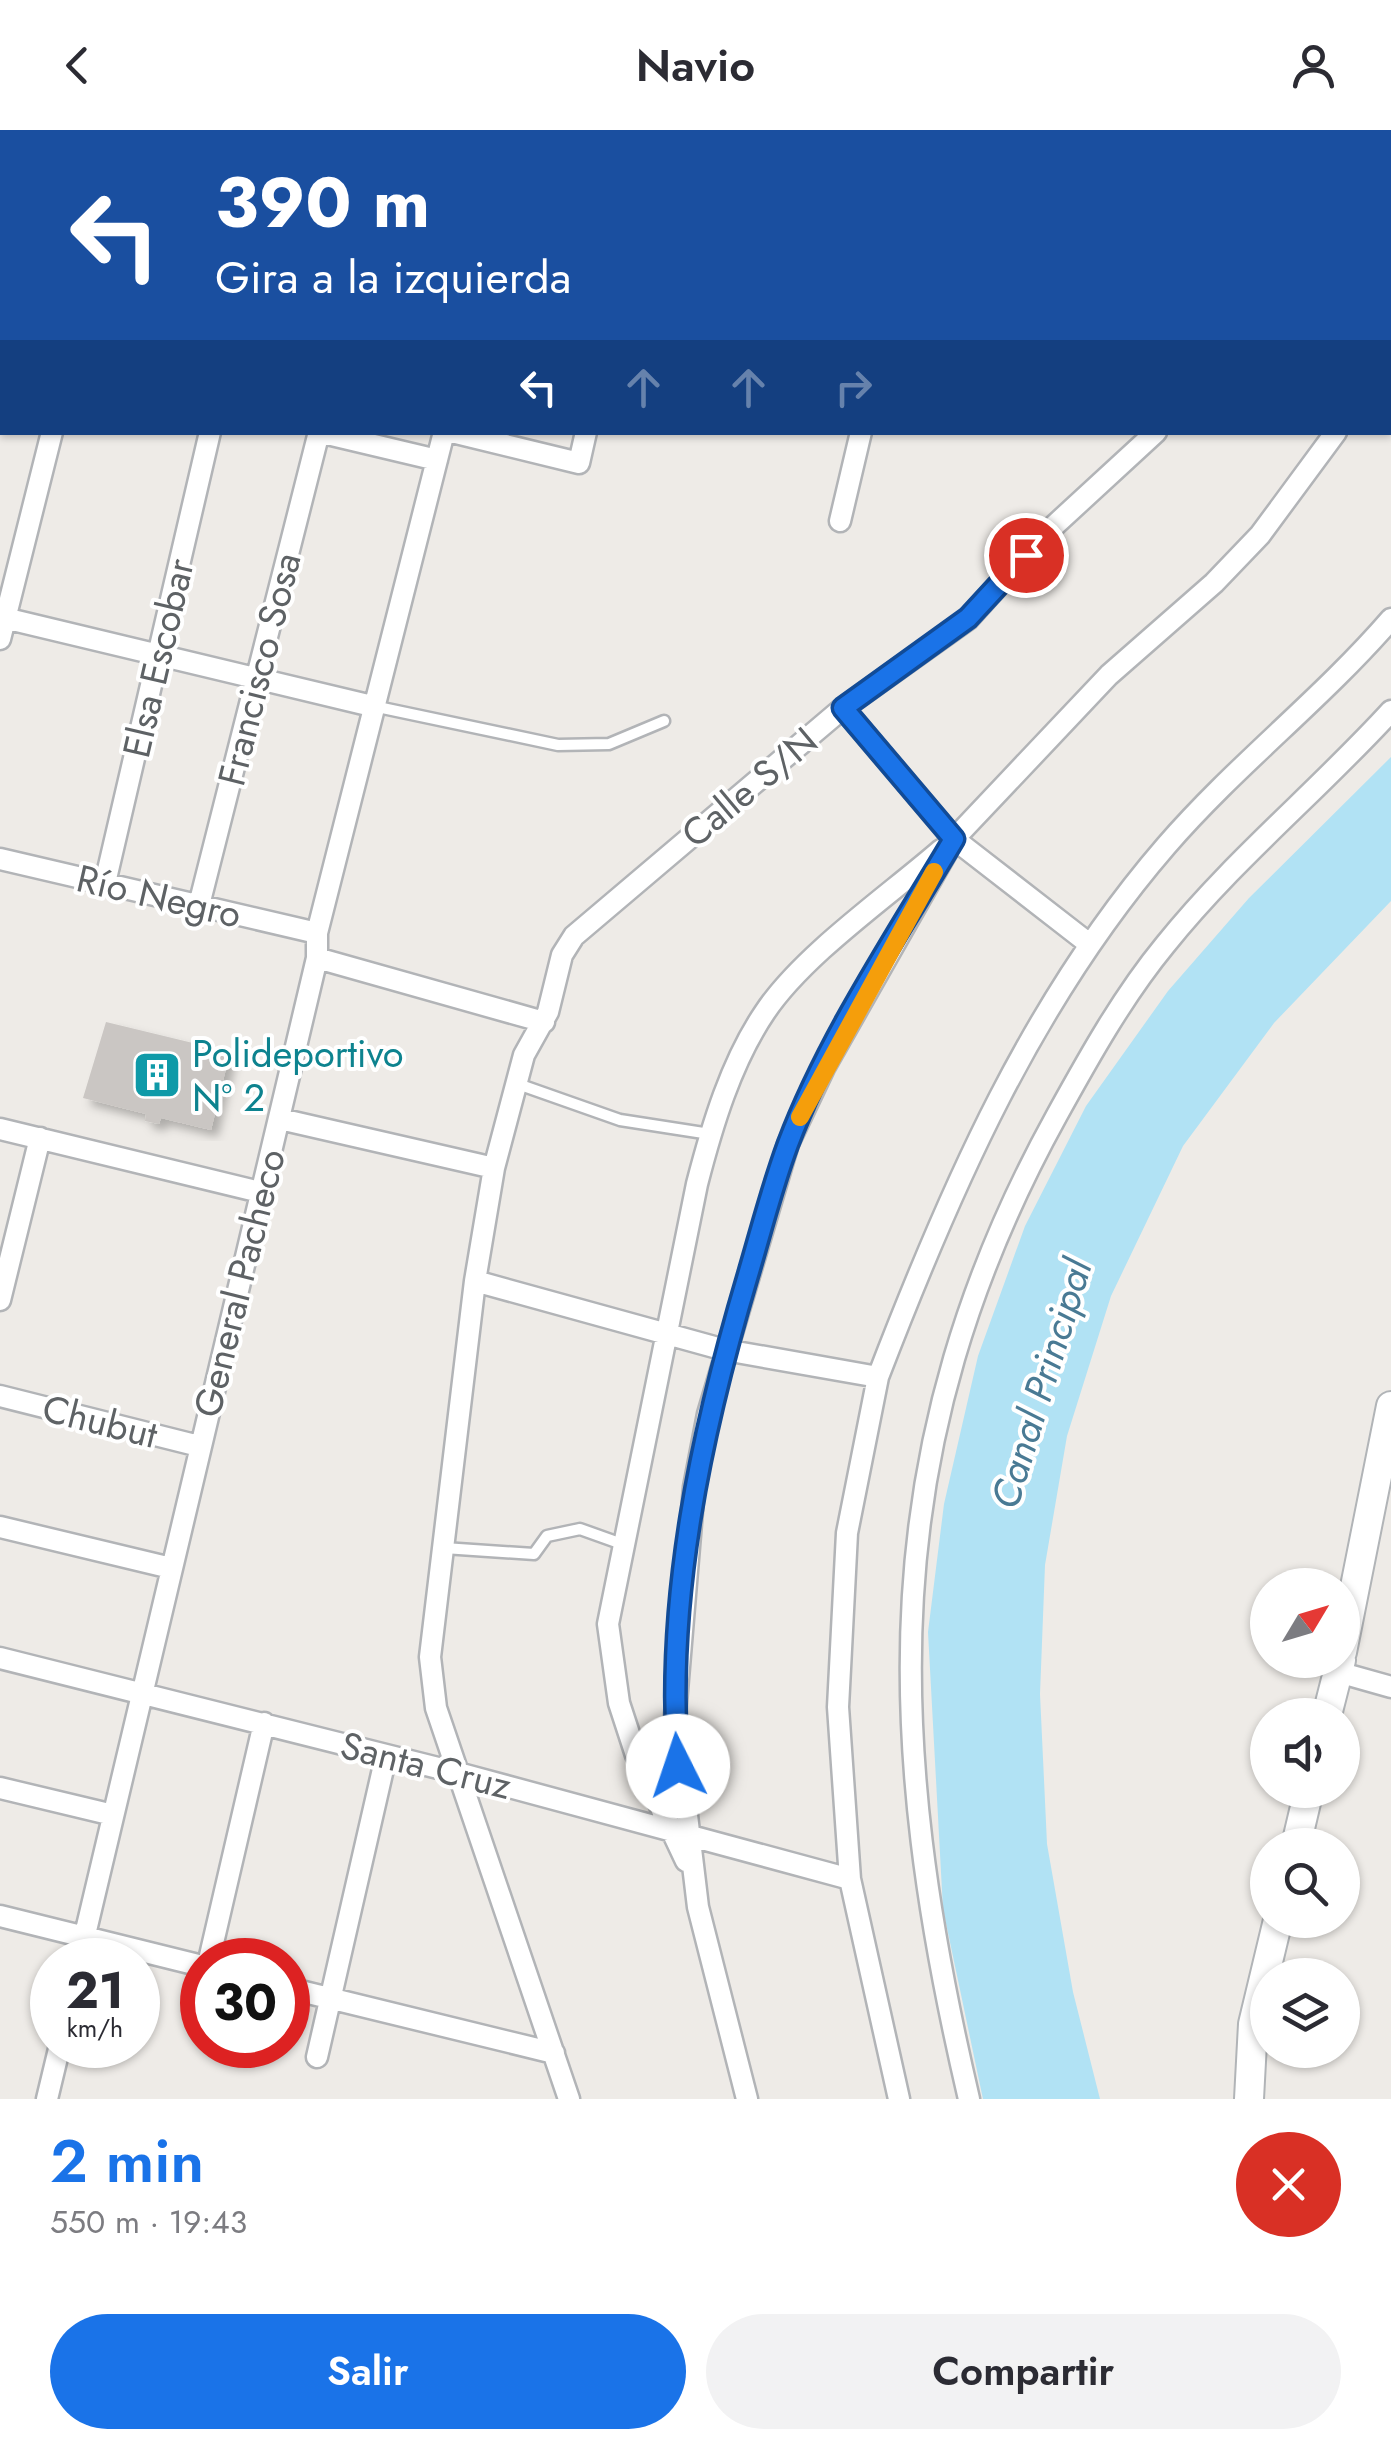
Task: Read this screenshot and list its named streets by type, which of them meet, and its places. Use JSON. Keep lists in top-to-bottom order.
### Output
{
  "streets": {
    "street": [
      "Elsa Escobar",
      "Francisco Sosa",
      "Calle S/N",
      "Río Negro",
      "General Pacheco",
      "Chubut",
      "Santa Cruz"
    ]
  },
  "crossings": [
    ["Elsa Escobar", "Río Negro"],
    ["Francisco Sosa", "Río Negro"],
    ["Río Negro", "General Pacheco"],
    ["General Pacheco", "Chubut"],
    ["General Pacheco", "Santa Cruz"]
  ],
  "water": ["Canal Principal"],
  "places": {
    "building": ["Polideportivo Nº 2"]
  },
  "north": "top right",
  "page": {
    "header": "Navio",
    "turn": ["390 m", "Gira a la izquierda"],
    "speed": "21 km/h",
    "limit": "30",
    "heading": ["2 min", "550 m · 19:43"],
    "buttons": ["Salir", "Compartir"]
  }
}
